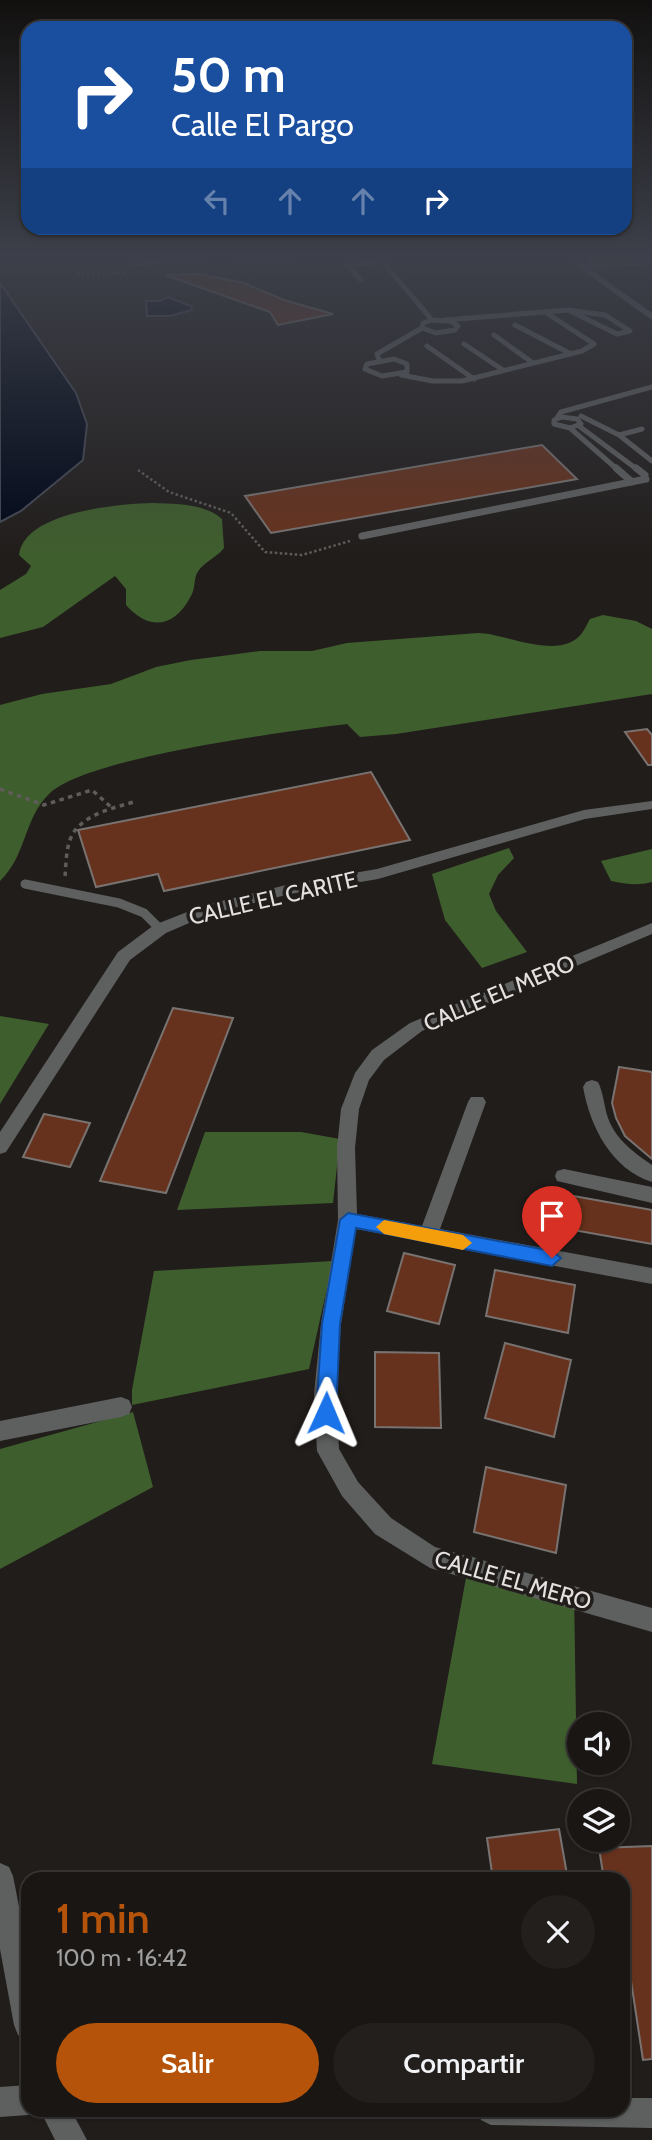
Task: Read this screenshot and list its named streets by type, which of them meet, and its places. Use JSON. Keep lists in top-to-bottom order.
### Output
{
  "streets": {
    "street": ["CALLE EL CARITE", "CALLE EL MERO"]
  },
  "page": {
    "turn": ["50 m", "Calle El Pargo"],
    "heading": ["1 min", "100 m · 16:42"],
    "buttons": ["Salir", "Compartir"]
  }
}
